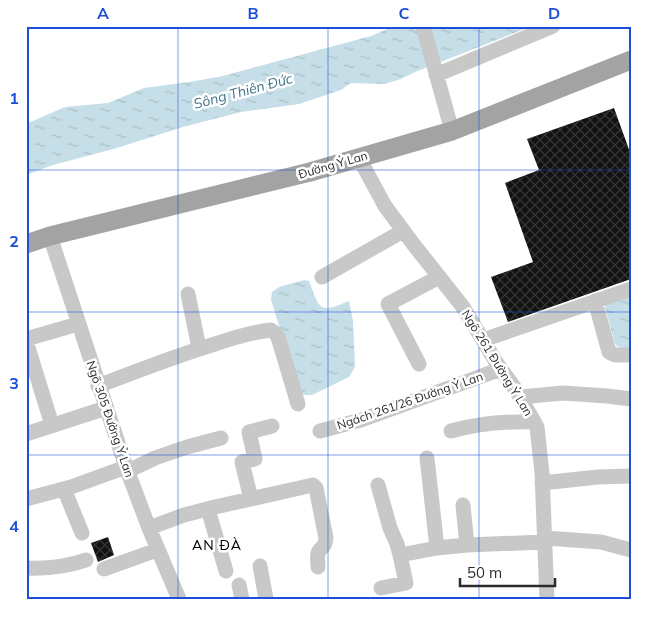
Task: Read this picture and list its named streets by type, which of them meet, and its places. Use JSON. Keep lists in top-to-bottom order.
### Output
{
  "streets": {
    "main road": ["Đường Ỷ Lan"],
    "street": ["Ngõ 261 Đường Ỷ Lan", "Ngách 261/26 Đường Ỷ Lan", "Ngõ 305 Đường Ỷ Lan"]
  },
  "crossings": [
    ["Đường Ỷ Lan", "Ngõ 261 Đường Ỷ Lan"],
    ["Đường Ỷ Lan", "Ngõ 305 Đường Ỷ Lan"],
    ["Ngõ 261 Đường Ỷ Lan", "Ngách 261/26 Đường Ỷ Lan"]
  ],
  "districts": ["AN ĐÀ"],
  "water": ["Sông Thiên Đức"],
  "scale_bar": "50 m",
  "grid": {
    "columns": [
      "A",
      "B",
      "C",
      "D"
    ],
    "rows": [
      "1",
      "2",
      "3",
      "4"
    ]
  }
}
